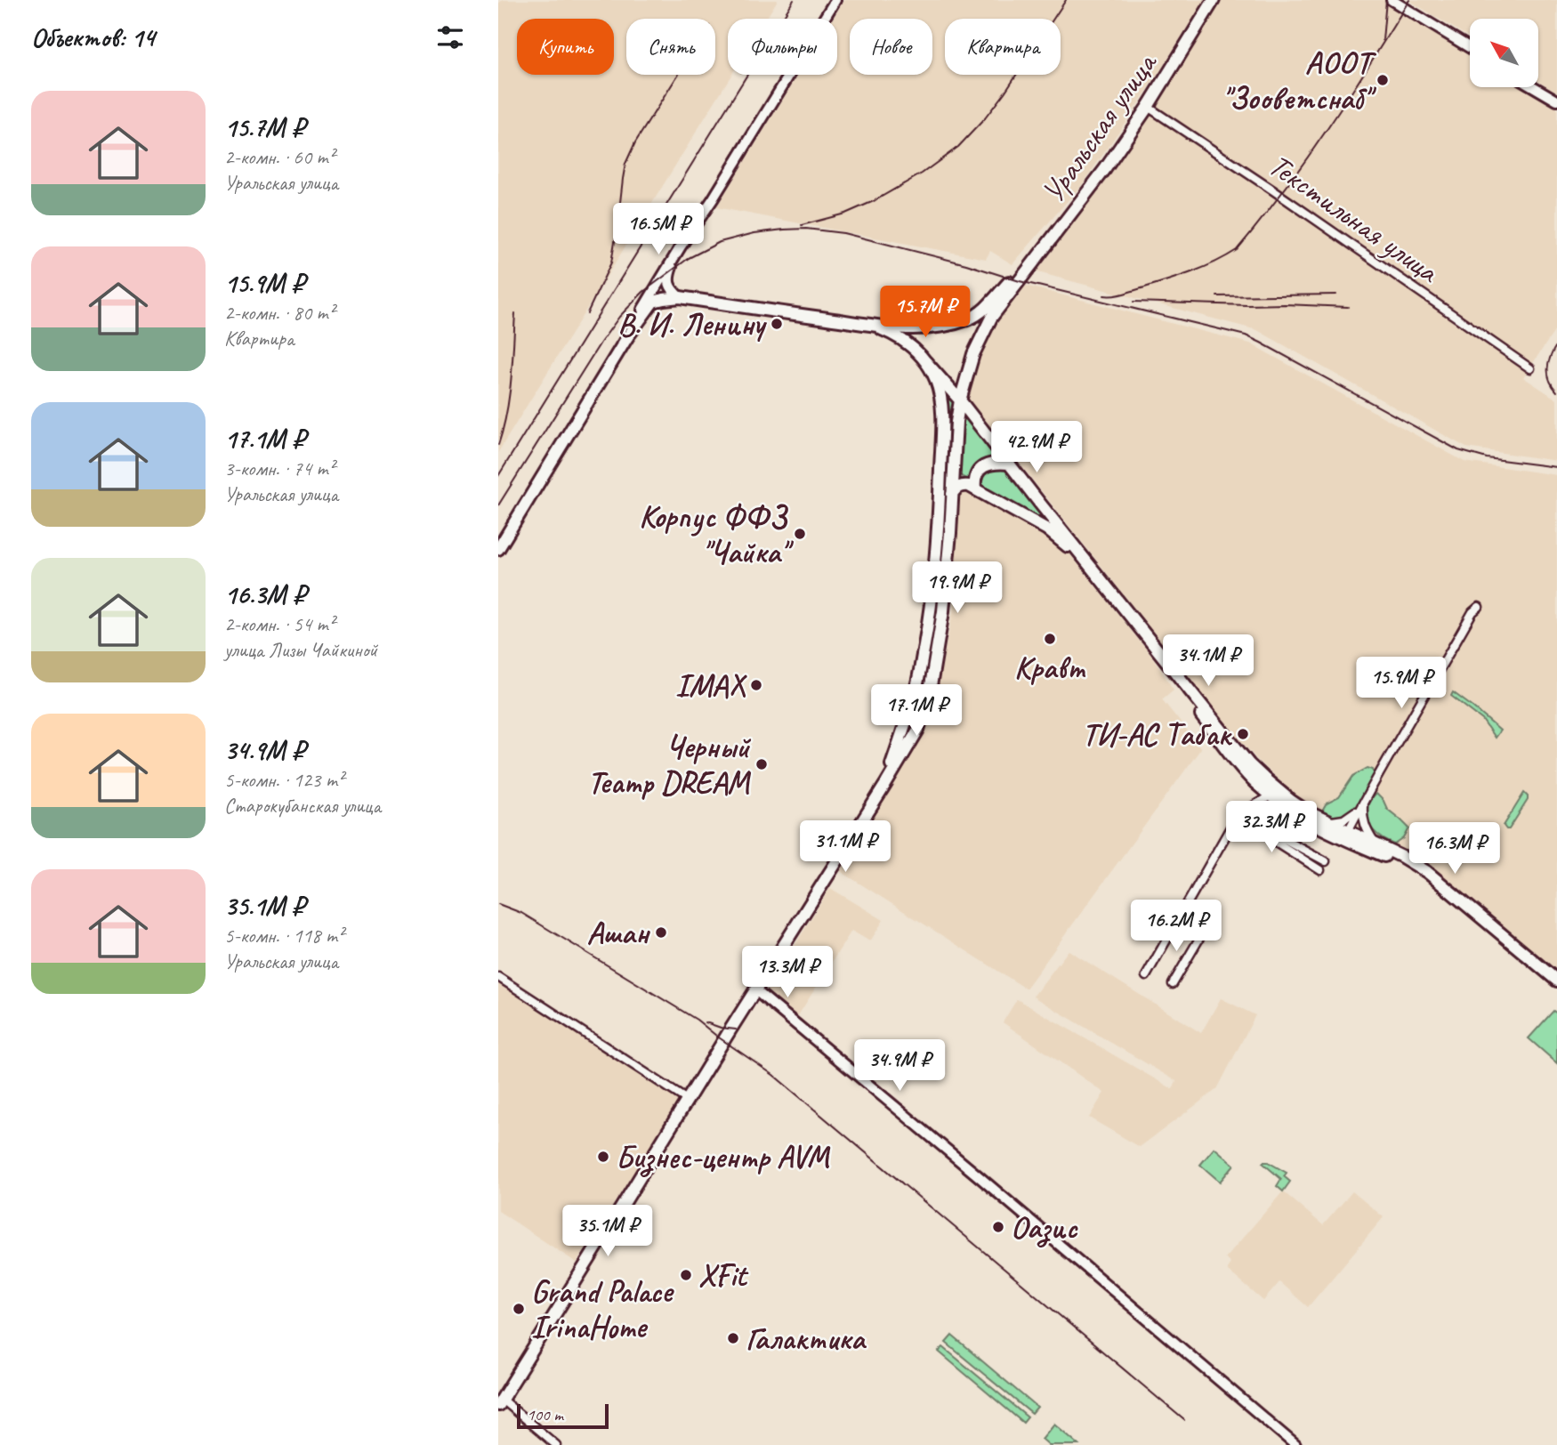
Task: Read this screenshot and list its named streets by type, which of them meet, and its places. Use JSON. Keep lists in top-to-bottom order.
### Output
{
  "streets": {
    "main road": ["Уральская улица"],
    "street": ["Текстильная улица"]
  },
  "crossings": [
    ["Уральская улица", "Текстильная улица"]
  ],
  "places": [
    "АООТ \"Зооветснаб\"",
    "В. И. Ленину",
    "Корпус ФФЗ \"Чайка\"",
    "Кравт",
    "IMAX",
    "ТИ-АС Табак",
    "Черный Театр DREAM",
    "Ашан",
    "Бизнес-центр AVM",
    "Оазис",
    "XFit",
    "Grand Palace IrinaHome",
    "Галактика"
  ],
  "scale_bar": "100 m",
  "north": "top left",
  "page": {
    "heading": "Объектов: 14",
    "chip": [
      "Купить",
      "Снять",
      "Фильтры",
      "Новое",
      "Квартира"
    ],
    "list": [
      {
        "name": "15.7M ₽",
        "note": "2-комн. · 60 m² · Уральская улица"
      },
      {
        "name": "15.9M ₽",
        "note": "2-комн. · 80 m² · Квартира"
      },
      {
        "name": "17.1M ₽",
        "note": "3-комн. · 74 m² · Уральская улица"
      },
      {
        "name": "16.3M ₽",
        "note": "2-комн. · 54 m² · улица Лизы Чайкиной"
      },
      {
        "name": "34.9M ₽",
        "note": "5-комн. · 123 m² · Старокубанская улица"
      },
      {
        "name": "35.1M ₽",
        "note": "5-комн. · 118 m² · Уральская улица"
      }
    ],
    "price": [
      "16.5M ₽",
      "15.7M ₽",
      "42.9M ₽",
      "19.9M ₽",
      "34.1M ₽",
      "15.9M ₽",
      "17.1M ₽",
      "32.3M ₽",
      "31.1M ₽",
      "16.3M ₽",
      "16.2M ₽",
      "13.3M ₽",
      "34.9M ₽",
      "35.1M ₽"
    ],
    "scale": "100 m"
  }
}
